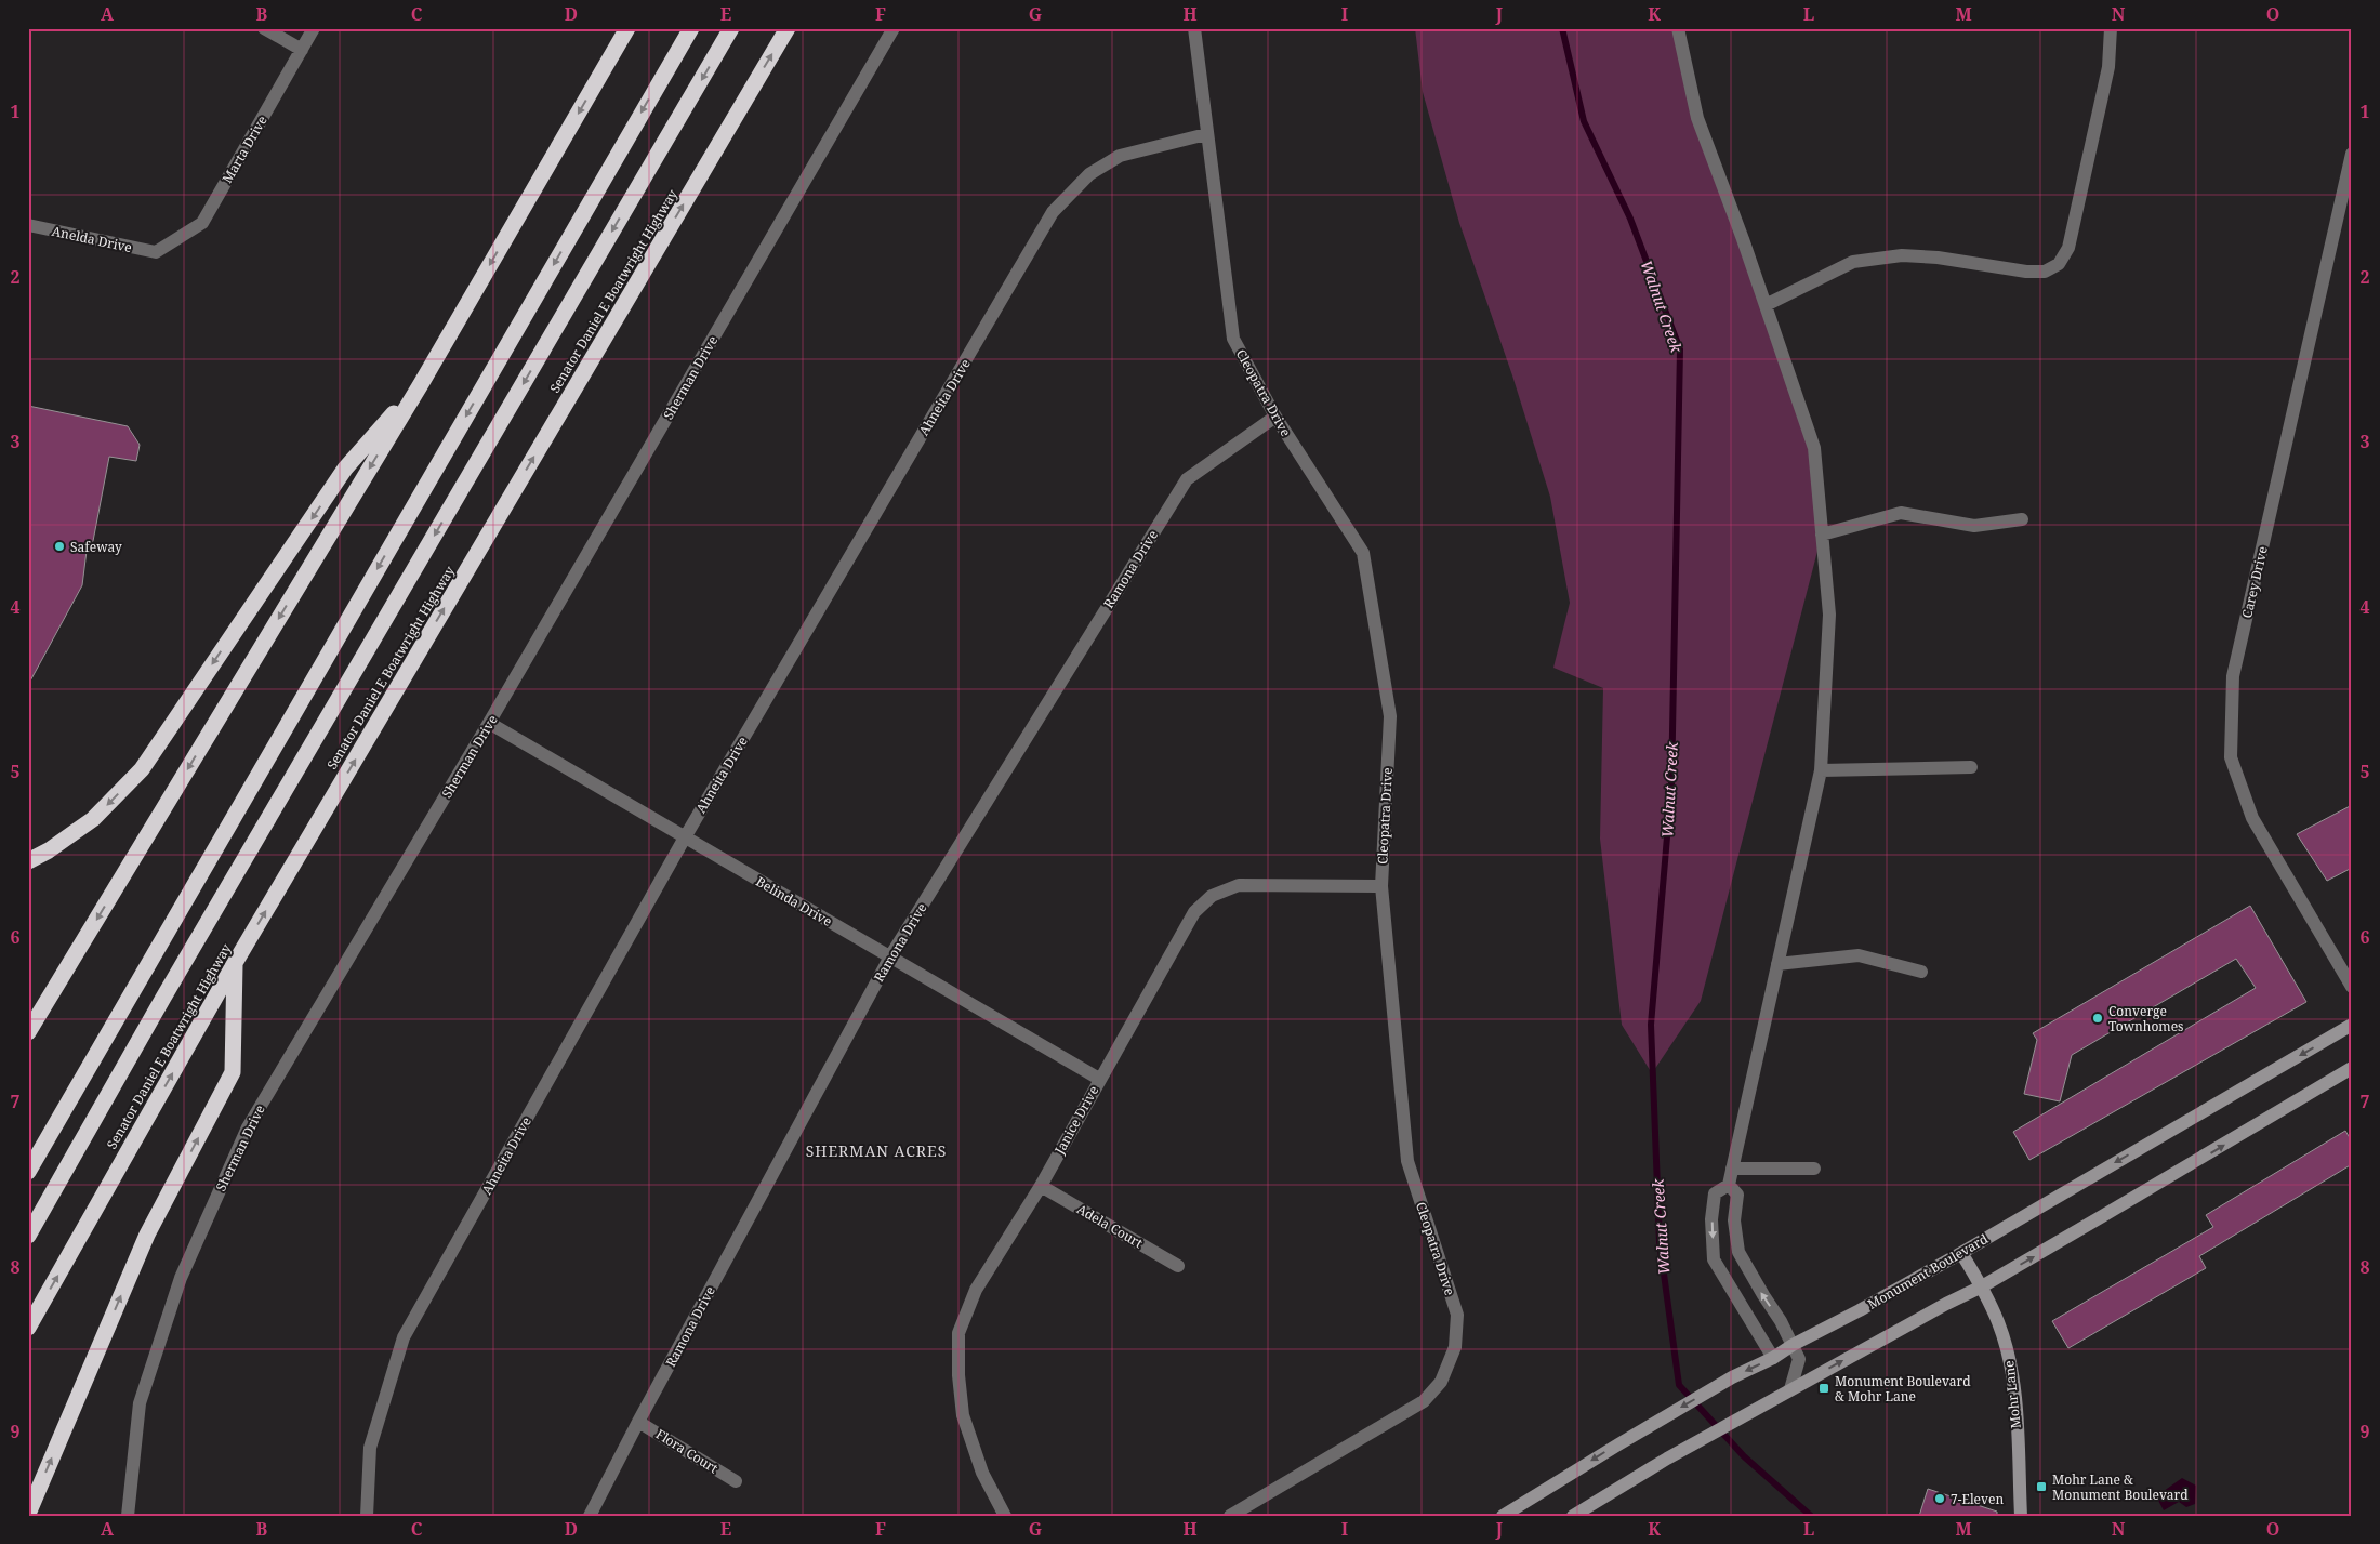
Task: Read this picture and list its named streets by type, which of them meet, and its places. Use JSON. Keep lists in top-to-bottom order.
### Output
{
  "streets": {
    "highway": ["Senator Daniel E Boatwright Highway"],
    "main road": ["Monument Boulevard", "Mohr Lane"],
    "street": [
      "Marta Drive",
      "Anelda Drive",
      "Sherman Drive",
      "Cleopatra Drive",
      "Ahneita Drive",
      "Ramona Drive",
      "Carey Drive",
      "Belinda Drive",
      "Janice Drive",
      "Adela Court",
      "Flora Court"
    ]
  },
  "crossings": [
    ["Marta Drive", "Anelda Drive"],
    ["Sherman Drive", "Belinda Drive"],
    ["Cleopatra Drive", "Ahneita Drive"],
    ["Cleopatra Drive", "Ramona Drive"],
    ["Cleopatra Drive", "Janice Drive"],
    ["Ahneita Drive", "Belinda Drive"],
    ["Ramona Drive", "Belinda Drive"],
    ["Ramona Drive", "Flora Court"],
    ["Belinda Drive", "Janice Drive"],
    ["Janice Drive", "Adela Court"],
    ["Monument Boulevard", "Mohr Lane"]
  ],
  "districts": ["SHERMAN ACRES"],
  "water": ["Walnut Creek"],
  "places": {
    "other": ["Safeway", "Converge Townhomes", "7-Eleven"],
    "transit": ["Monument Boulevard & Mohr Lane", "Mohr Lane & Monument Boulevard"]
  },
  "grid": {
    "columns": [
      "A",
      "B",
      "C",
      "D",
      "E",
      "F",
      "G",
      "H",
      "I",
      "J",
      "K",
      "L",
      "M",
      "N",
      "O"
    ],
    "rows": [
      "1",
      "2",
      "3",
      "4",
      "5",
      "6",
      "7",
      "8",
      "9"
    ]
  }
}
